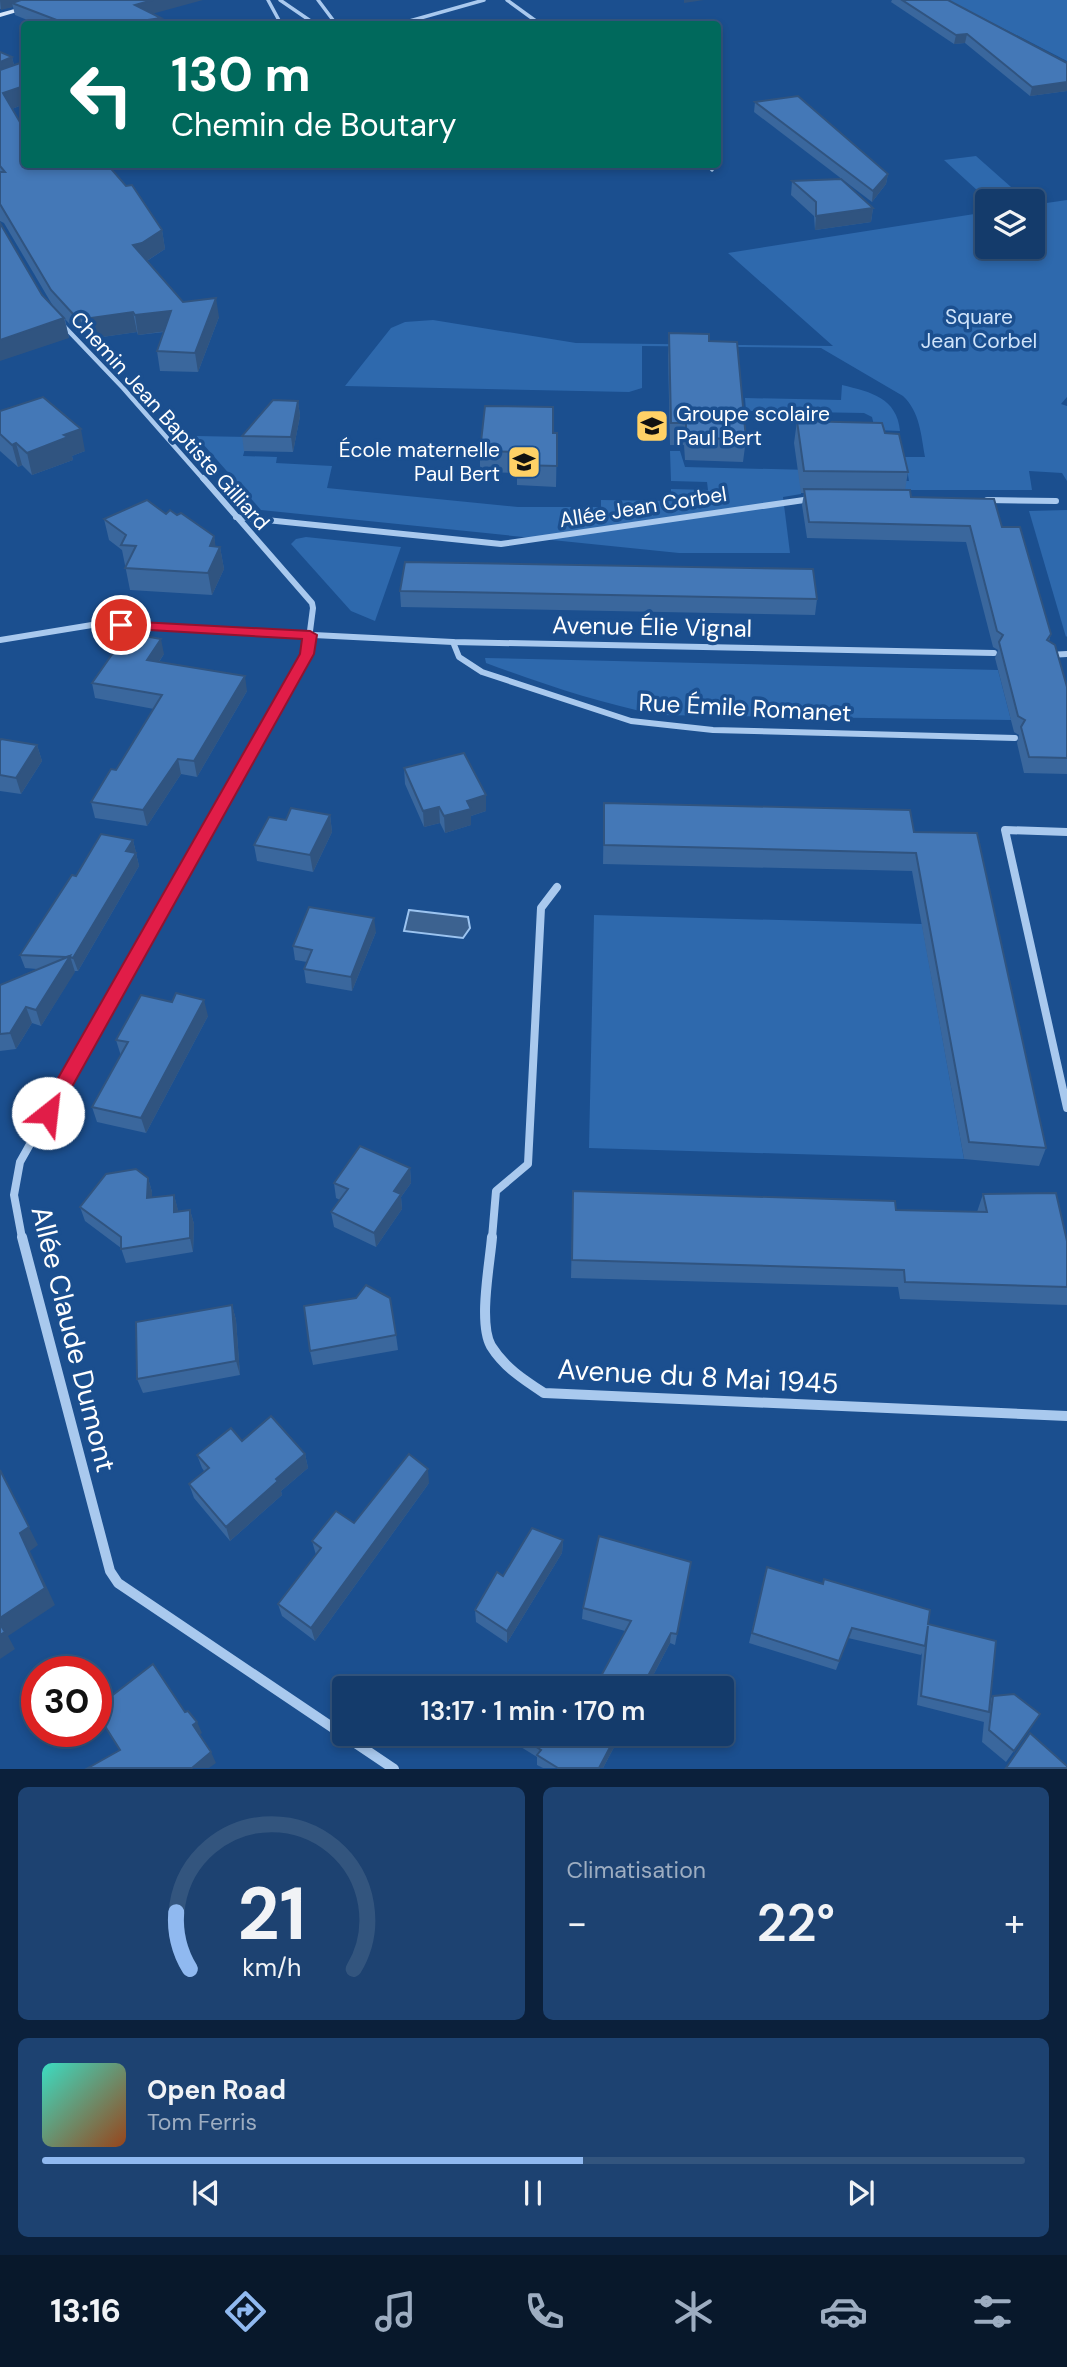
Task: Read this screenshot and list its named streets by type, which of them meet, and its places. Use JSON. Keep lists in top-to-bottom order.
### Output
{
  "streets": {
    "street": [
      "Chemin Jean Baptiste Gilliard",
      "Allée Jean Corbel",
      "Avenue Élie Vignal",
      "Rue Émile Romanet",
      "Allée Claude Dumont",
      "Avenue du 8 Mai 1945"
    ]
  },
  "crossings": [
    ["Chemin Jean Baptiste Gilliard", "Allée Jean Corbel"],
    ["Chemin Jean Baptiste Gilliard", "Avenue Élie Vignal"],
    ["Chemin Jean Baptiste Gilliard", "Allée Claude Dumont"],
    ["Avenue Élie Vignal", "Rue Émile Romanet"],
    ["Avenue Élie Vignal", "Allée Claude Dumont"]
  ],
  "parks": ["Square Jean Corbel"],
  "places": {
    "school or university": ["Groupe scolaire Paul Bert", "École maternelle Paul Bert"]
  },
  "page": {
    "turn": ["130 m", "Chemin de Boutary"],
    "limit": "30",
    "trip": "13:17 · 1 min · 170 m",
    "tile": "Climatisation",
    "heat": ["−", "22°", "+"],
    "song": ["Open Road", "Tom Ferris"],
    "tabs": "13:16",
    "gauge": ["21", "km/h"]
  }
}
